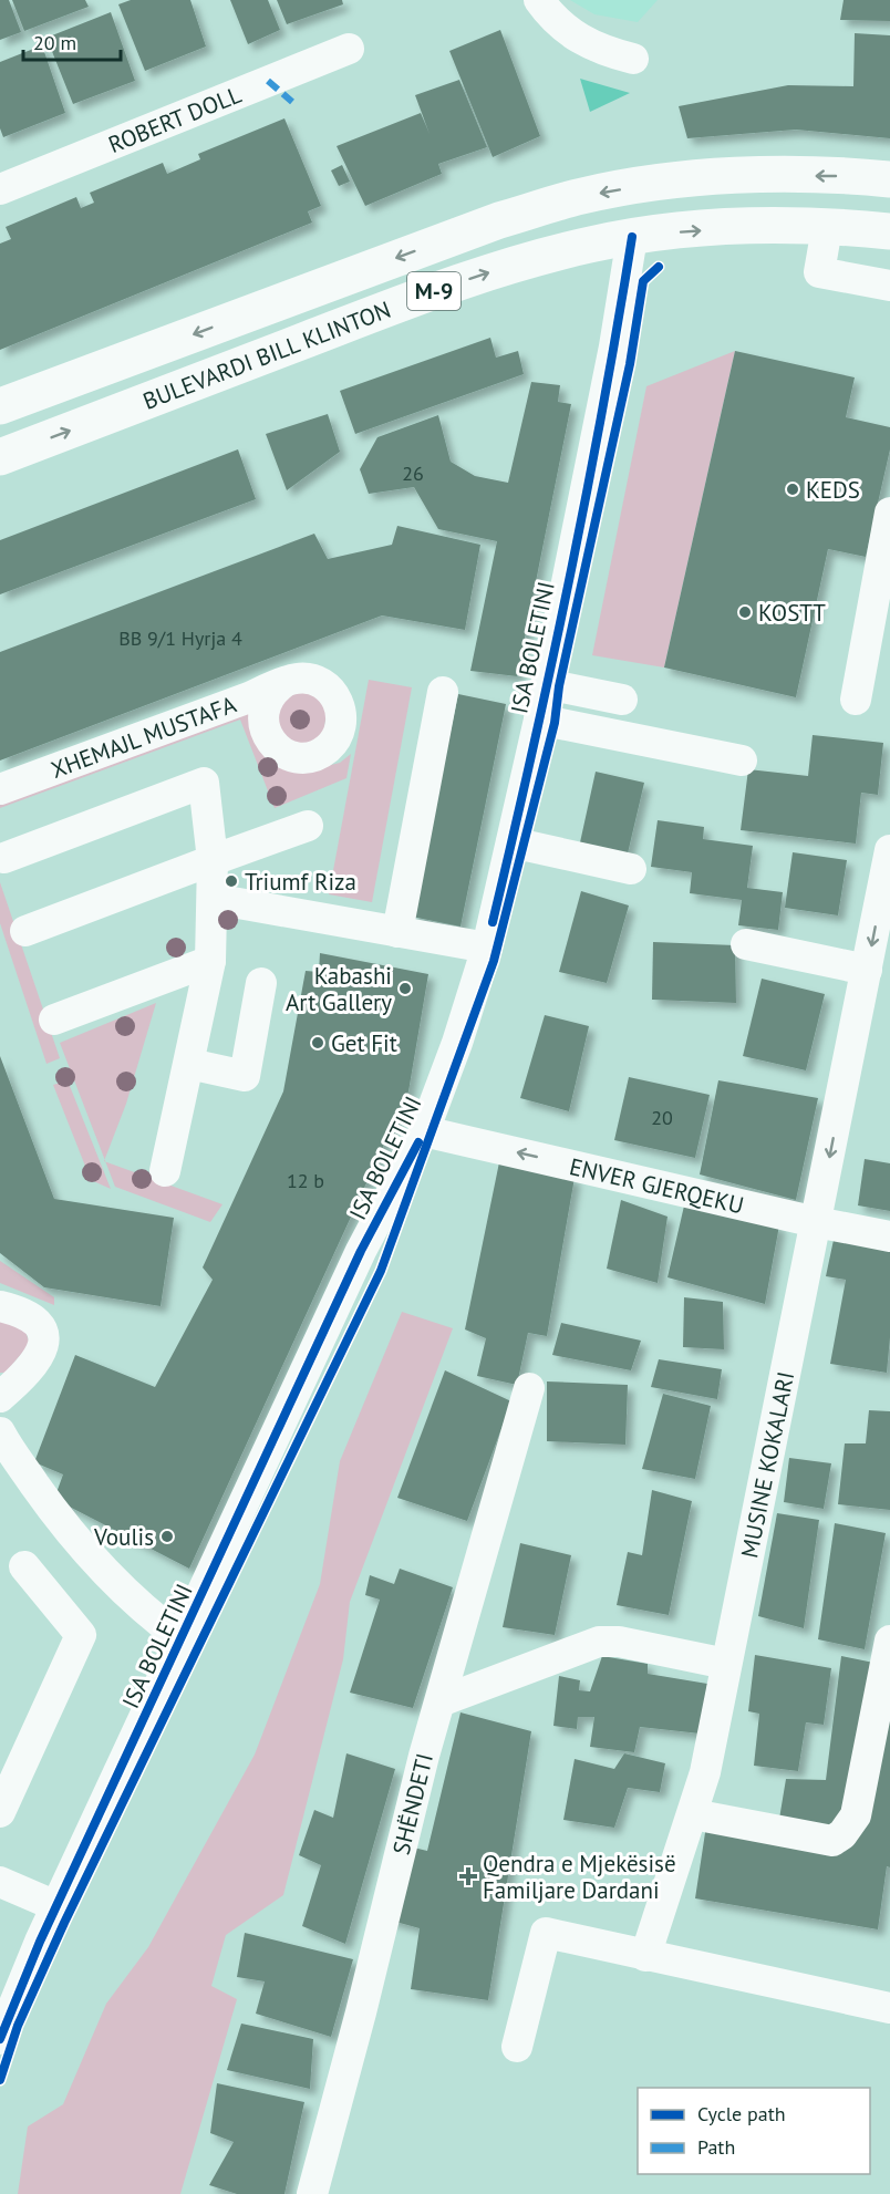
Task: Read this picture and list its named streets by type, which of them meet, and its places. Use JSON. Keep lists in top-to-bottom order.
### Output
{
  "streets": {
    "main road": ["M-9", "BULEVARDI BILL KLINTON"],
    "street": [
      "ROBERT DOLL",
      "ISA BOLETINI",
      "XHEMAJL MUSTAFA",
      "ENVER GJERQEKU",
      "MUSINE KOKALARI",
      "SHËNDETI"
    ]
  },
  "crossings": [
    ["BULEVARDI BILL KLINTON", "ISA BOLETINI"],
    ["ISA BOLETINI", "ENVER GJERQEKU"],
    ["ENVER GJERQEKU", "MUSINE KOKALARI"]
  ],
  "places": {
    "other": [
      "KEDS",
      "KOSTT",
      "Triumf Riza",
      "Kabashi Art Gallery",
      "Get Fit",
      "Voulis"
    ],
    "health": ["Qendra e Mjekësisë Familjare Dardani"]
  },
  "house_numbers": [
    "26",
    "BB 9/1 Hyrja 4",
    "20",
    "12 b"
  ],
  "legend": ["Cycle path", "Path"],
  "scale_bar": "20 m"
}
